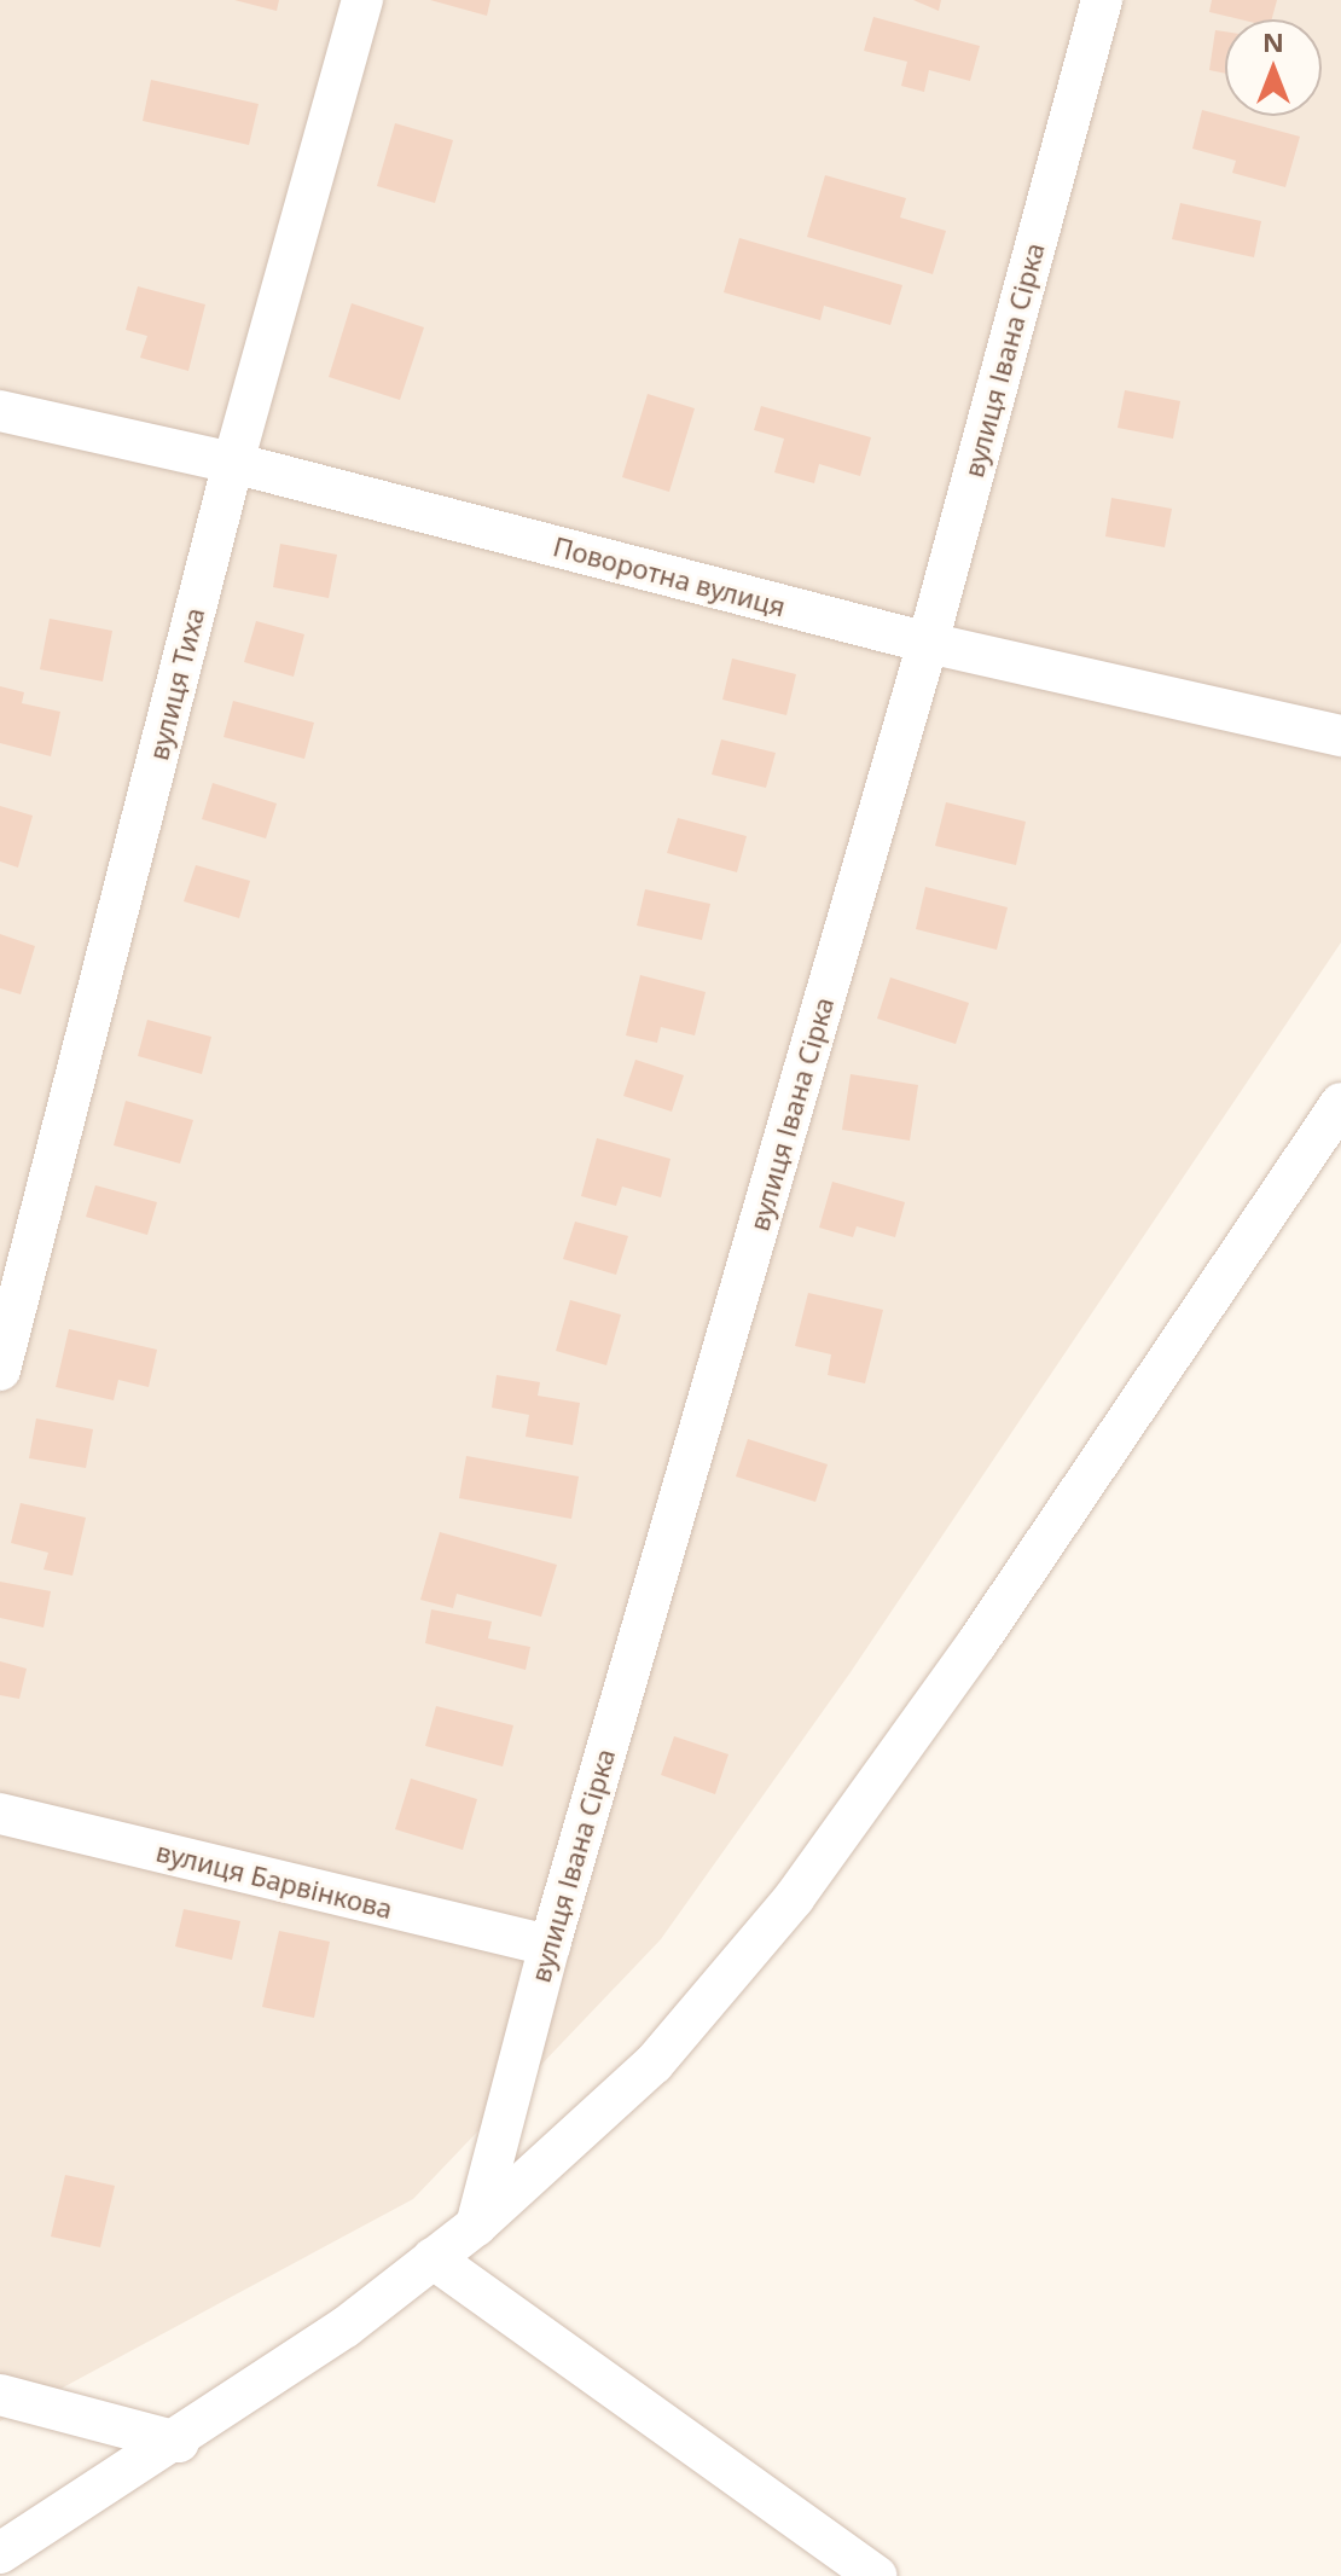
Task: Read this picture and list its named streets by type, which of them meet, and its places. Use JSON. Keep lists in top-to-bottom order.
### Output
{
  "streets": {
    "street": [
      "вулиця Івана Сірка",
      "Поворотна вулиця",
      "вулиця Тиха",
      "вулиця Барвінкова"
    ]
  },
  "crossings": [
    ["вулиця Івана Сірка", "Поворотна вулиця"],
    ["вулиця Івана Сірка", "вулиця Барвінкова"],
    ["Поворотна вулиця", "вулиця Тиха"]
  ],
  "north": "top"
}
